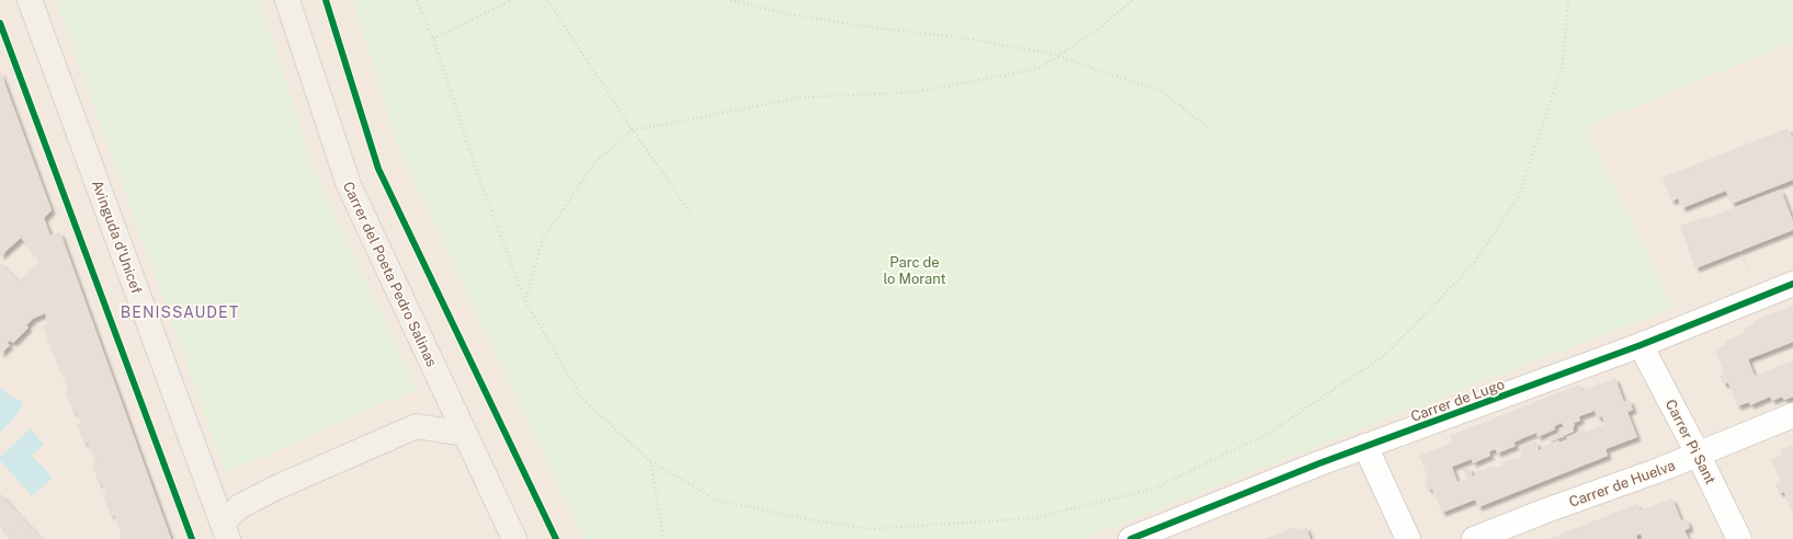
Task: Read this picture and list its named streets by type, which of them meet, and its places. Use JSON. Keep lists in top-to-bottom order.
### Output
{
  "streets": {
    "main road": ["Avinguda d'Unicef", "Carrer del Poeta Pedro Salinas"],
    "street": ["Carrer de Lugo", "Carrer Pi Sant", "Carrer de Huelva"]
  },
  "crossings": [
    ["Avinguda d'Unicef", "Carrer del Poeta Pedro Salinas"],
    ["Carrer de Lugo", "Carrer Pi Sant"],
    ["Carrer Pi Sant", "Carrer de Huelva"]
  ],
  "districts": ["BENISSAUDET"],
  "parks": ["Parc de lo Morant"]
}
